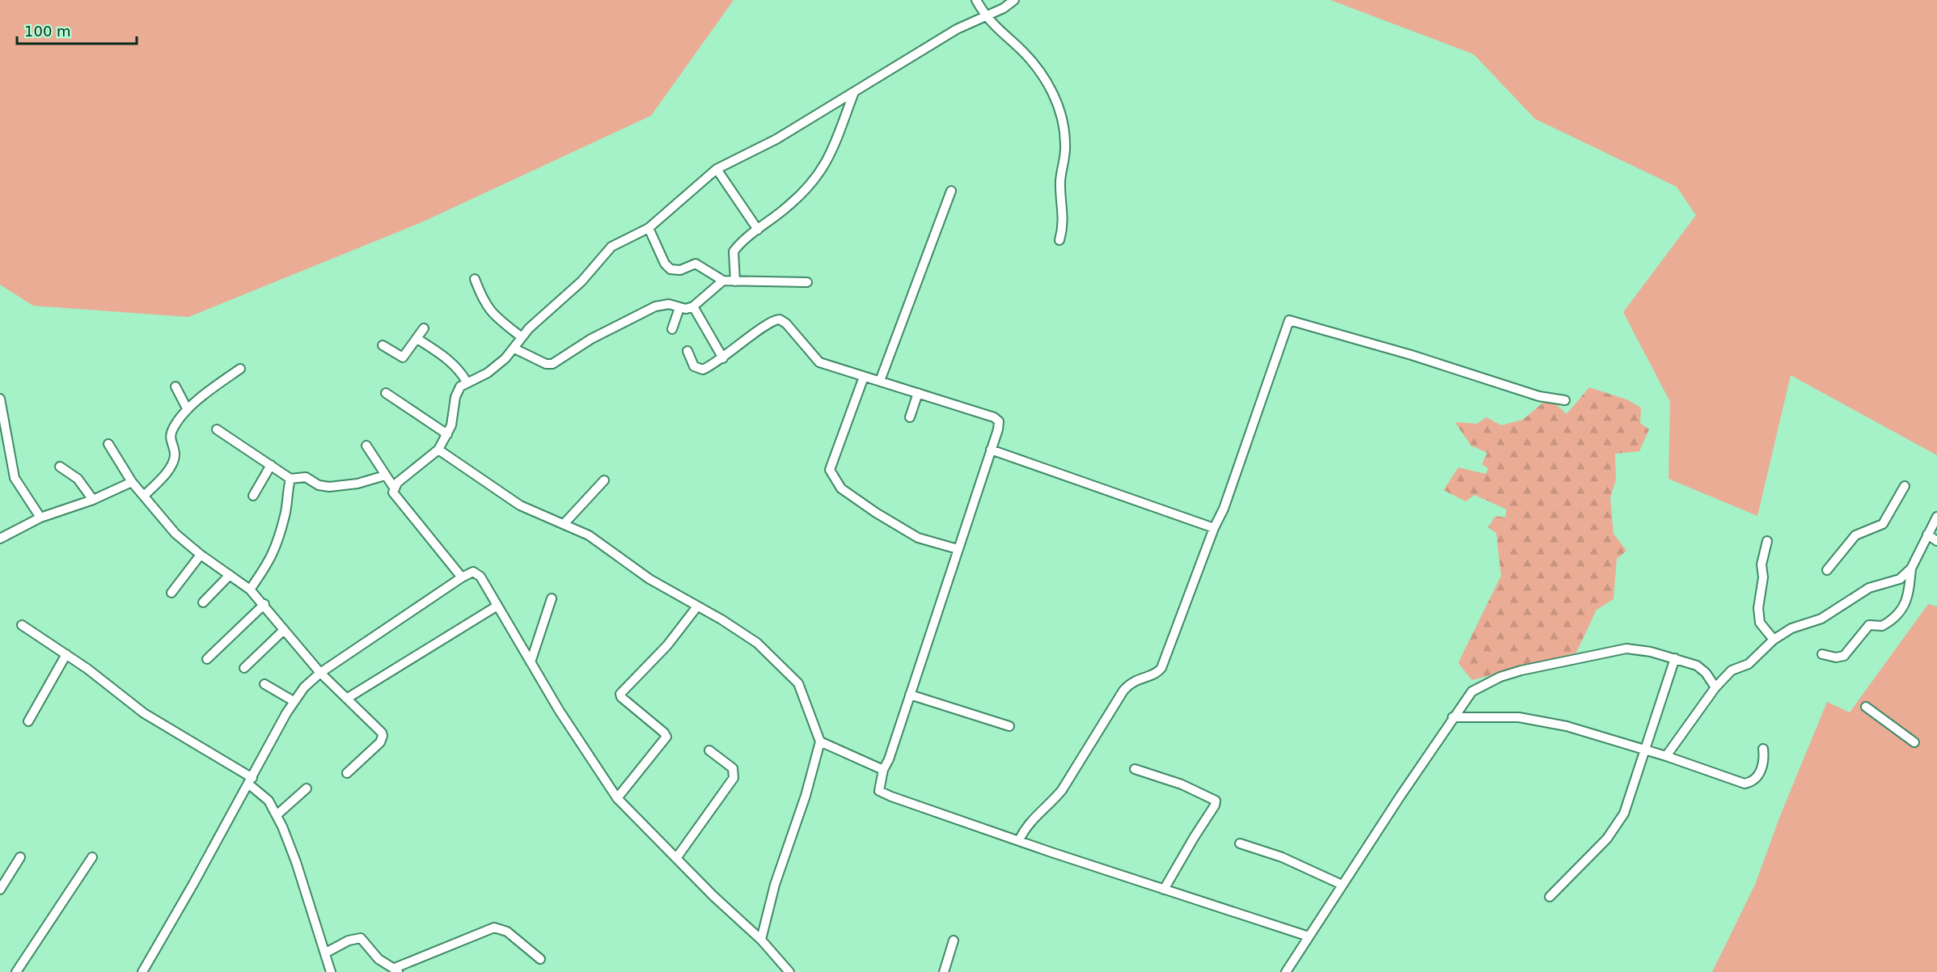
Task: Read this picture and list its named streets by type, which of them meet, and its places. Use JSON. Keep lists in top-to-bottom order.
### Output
{
  "scale_bar": "100 m"
}
